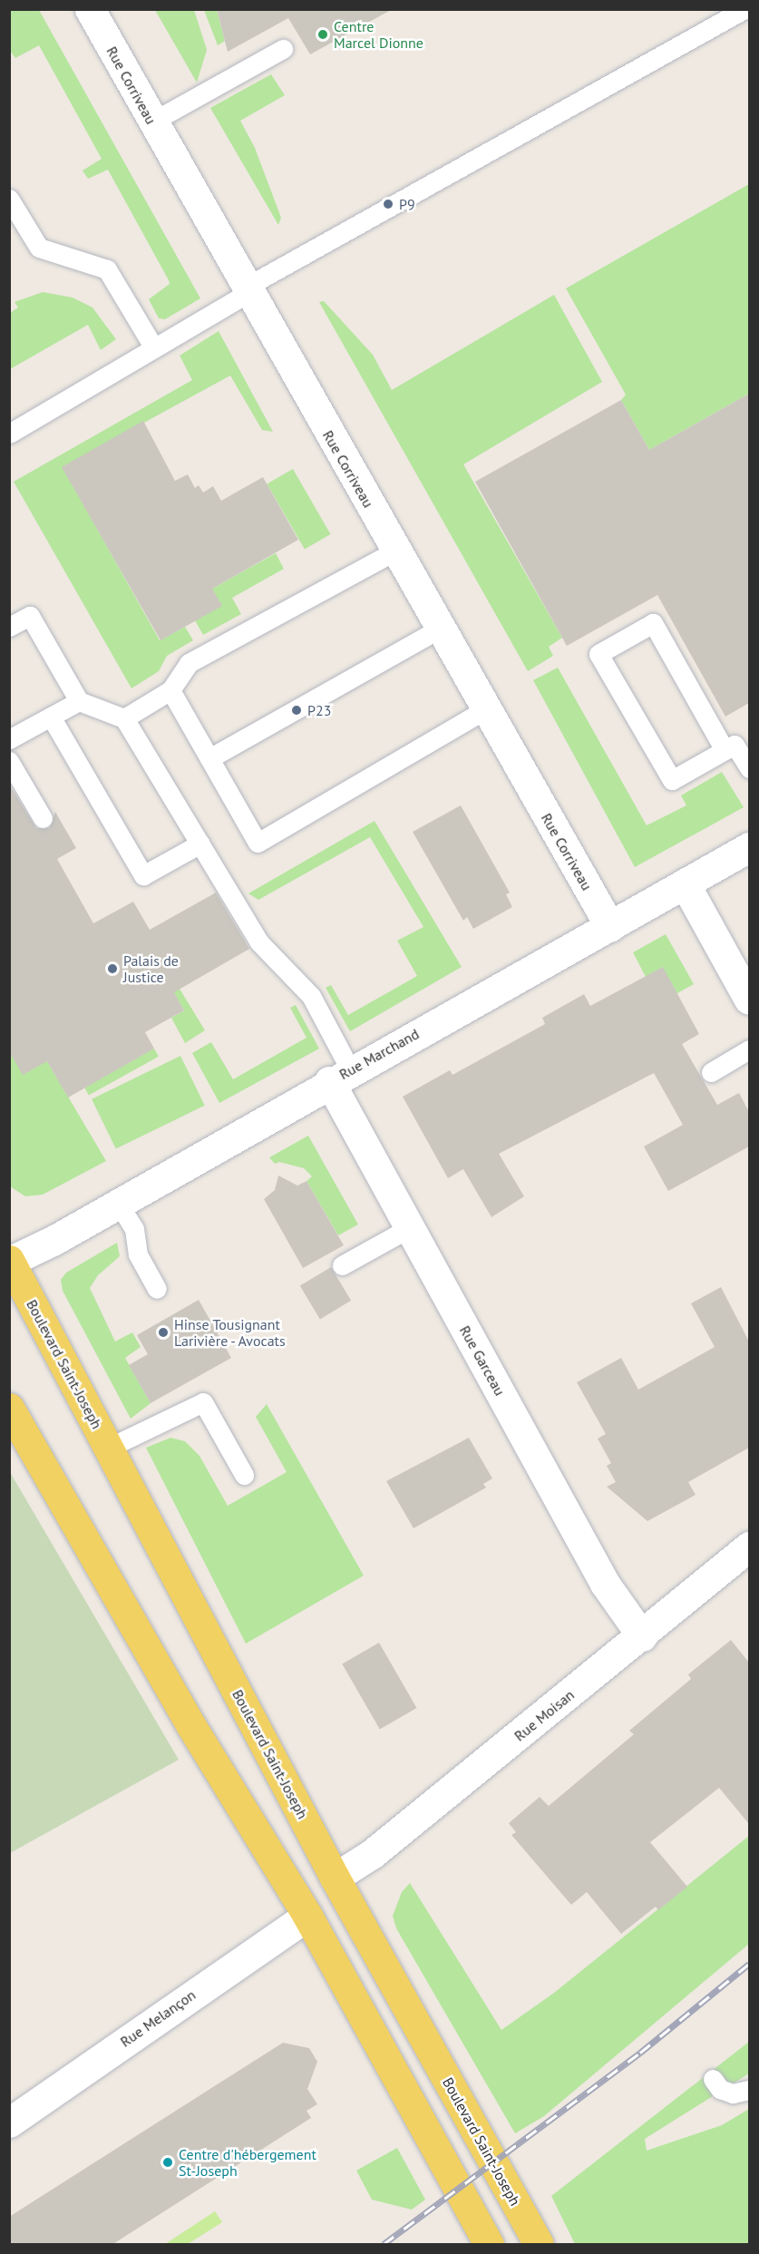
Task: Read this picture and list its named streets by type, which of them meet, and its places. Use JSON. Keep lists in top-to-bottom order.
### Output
{
  "streets": {
    "main road": ["Boulevard Saint-Joseph"],
    "street": [
      "Rue Corriveau",
      "Rue Marchand",
      "Rue Garceau",
      "Rue Moisan",
      "Rue Melançon"
    ]
  },
  "crossings": [
    ["Rue Corriveau", "Rue Marchand"],
    ["Rue Marchand", "Rue Garceau"],
    ["Rue Marchand", "Boulevard Saint-Joseph"],
    ["Rue Garceau", "Rue Moisan"],
    ["Boulevard Saint-Joseph", "Rue Moisan"]
  ],
  "places": [
    "Centre Marcel Dionne",
    "P9",
    "P23",
    "Palais de Justice",
    "Hinse Tousignant Larivière - Avocats",
    "Centre d'hébergement St-Joseph"
  ]
}
